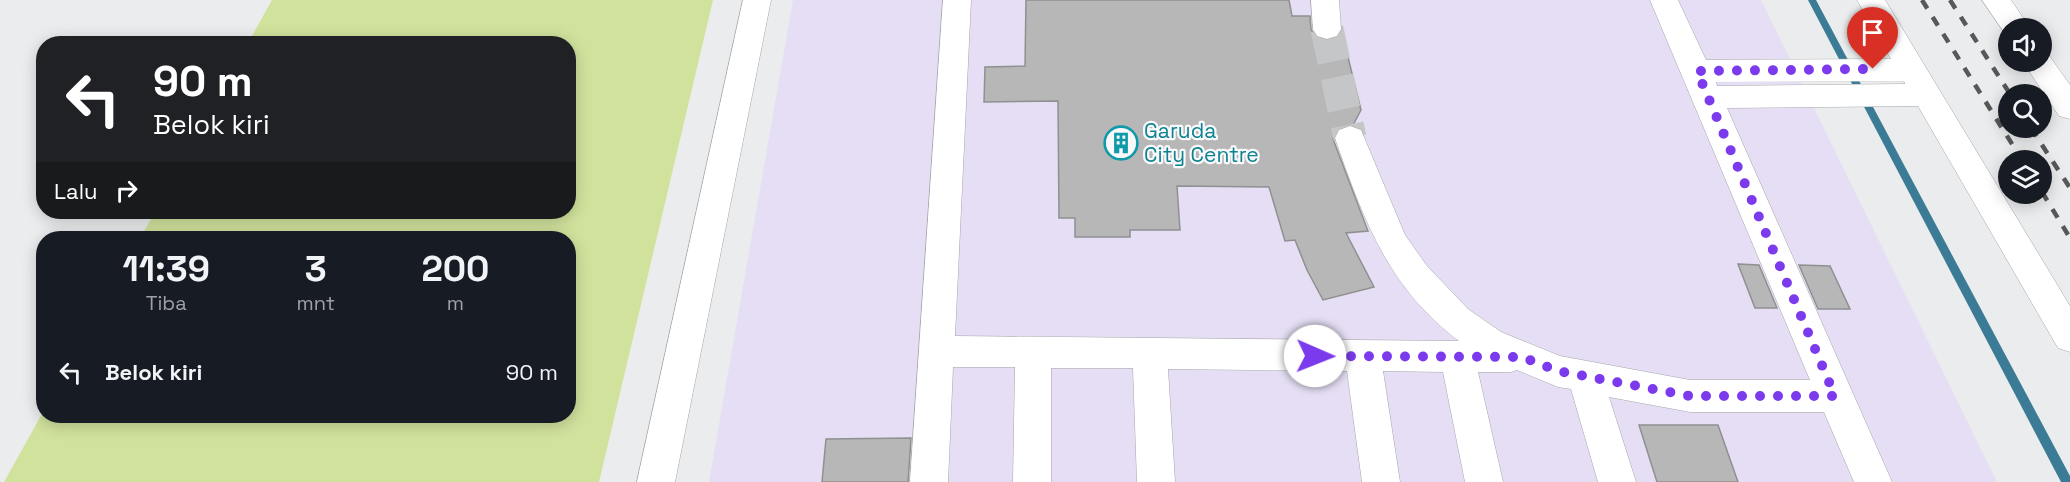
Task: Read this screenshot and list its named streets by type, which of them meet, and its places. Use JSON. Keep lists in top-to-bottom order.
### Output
{
  "places": {
    "building": ["Garuda City Centre"]
  },
  "page": {
    "turn": ["90 m", "Belok kiri"],
    "then": "Lalu",
    "eta": [
      "11:39",
      "Tiba",
      "3",
      "mnt",
      "200",
      "m"
    ],
    "list": [
      {
        "name": "Belok kiri",
        "value": "90 m"
      }
    ]
  }
}
